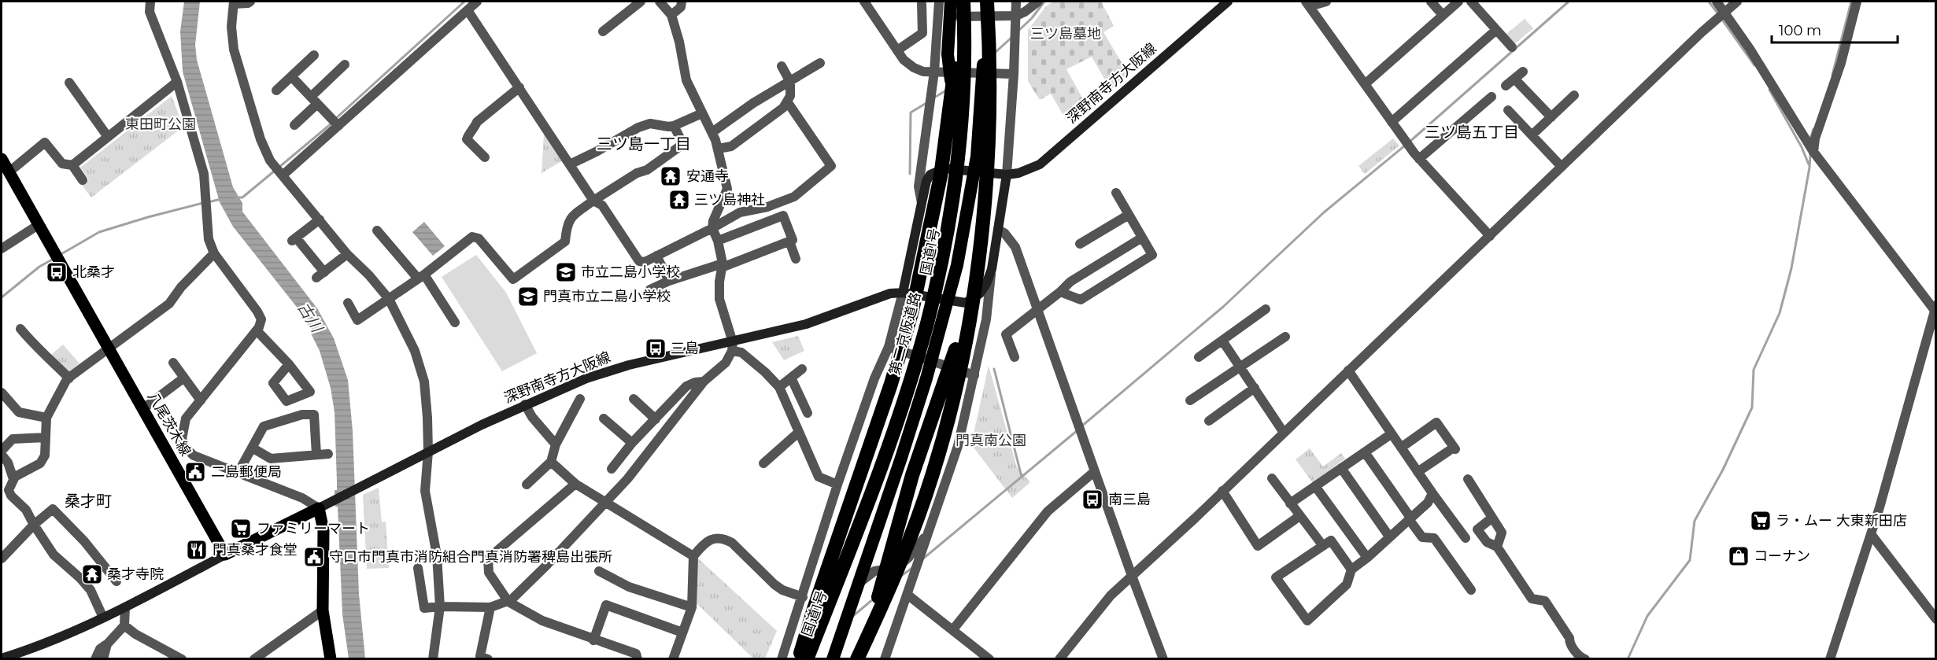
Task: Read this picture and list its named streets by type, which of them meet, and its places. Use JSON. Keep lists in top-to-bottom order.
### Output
{
  "streets": {
    "highway": ["国道1号", "第二京阪道路"],
    "main road": ["深野南寺方大阪線", "八尾茨木線"]
  },
  "districts": ["三ツ島五丁目", "三ツ島一丁目", "桑才町"],
  "water": ["古川"],
  "parks": ["三ツ島墓地", "東田町公園", "門真南公園"],
  "places": {
    "temple": ["安通寺", "三ツ島神社", "桑才寺院"],
    "bus stop": ["北桑才", "三島", "南三島"],
    "school or university": ["市立二島小学校", "門真市立二島小学校"],
    "public building": ["二島郵便局", "守口市門真市消防組合門真消防署稗島出張所"],
    "supermarket": ["ラ・ムー 大東新田店", "ファミリーマート"],
    "restaurant": ["門真桑才食堂"],
    "shop": ["コーナン"]
  },
  "scale_bar": "100 m"
}
